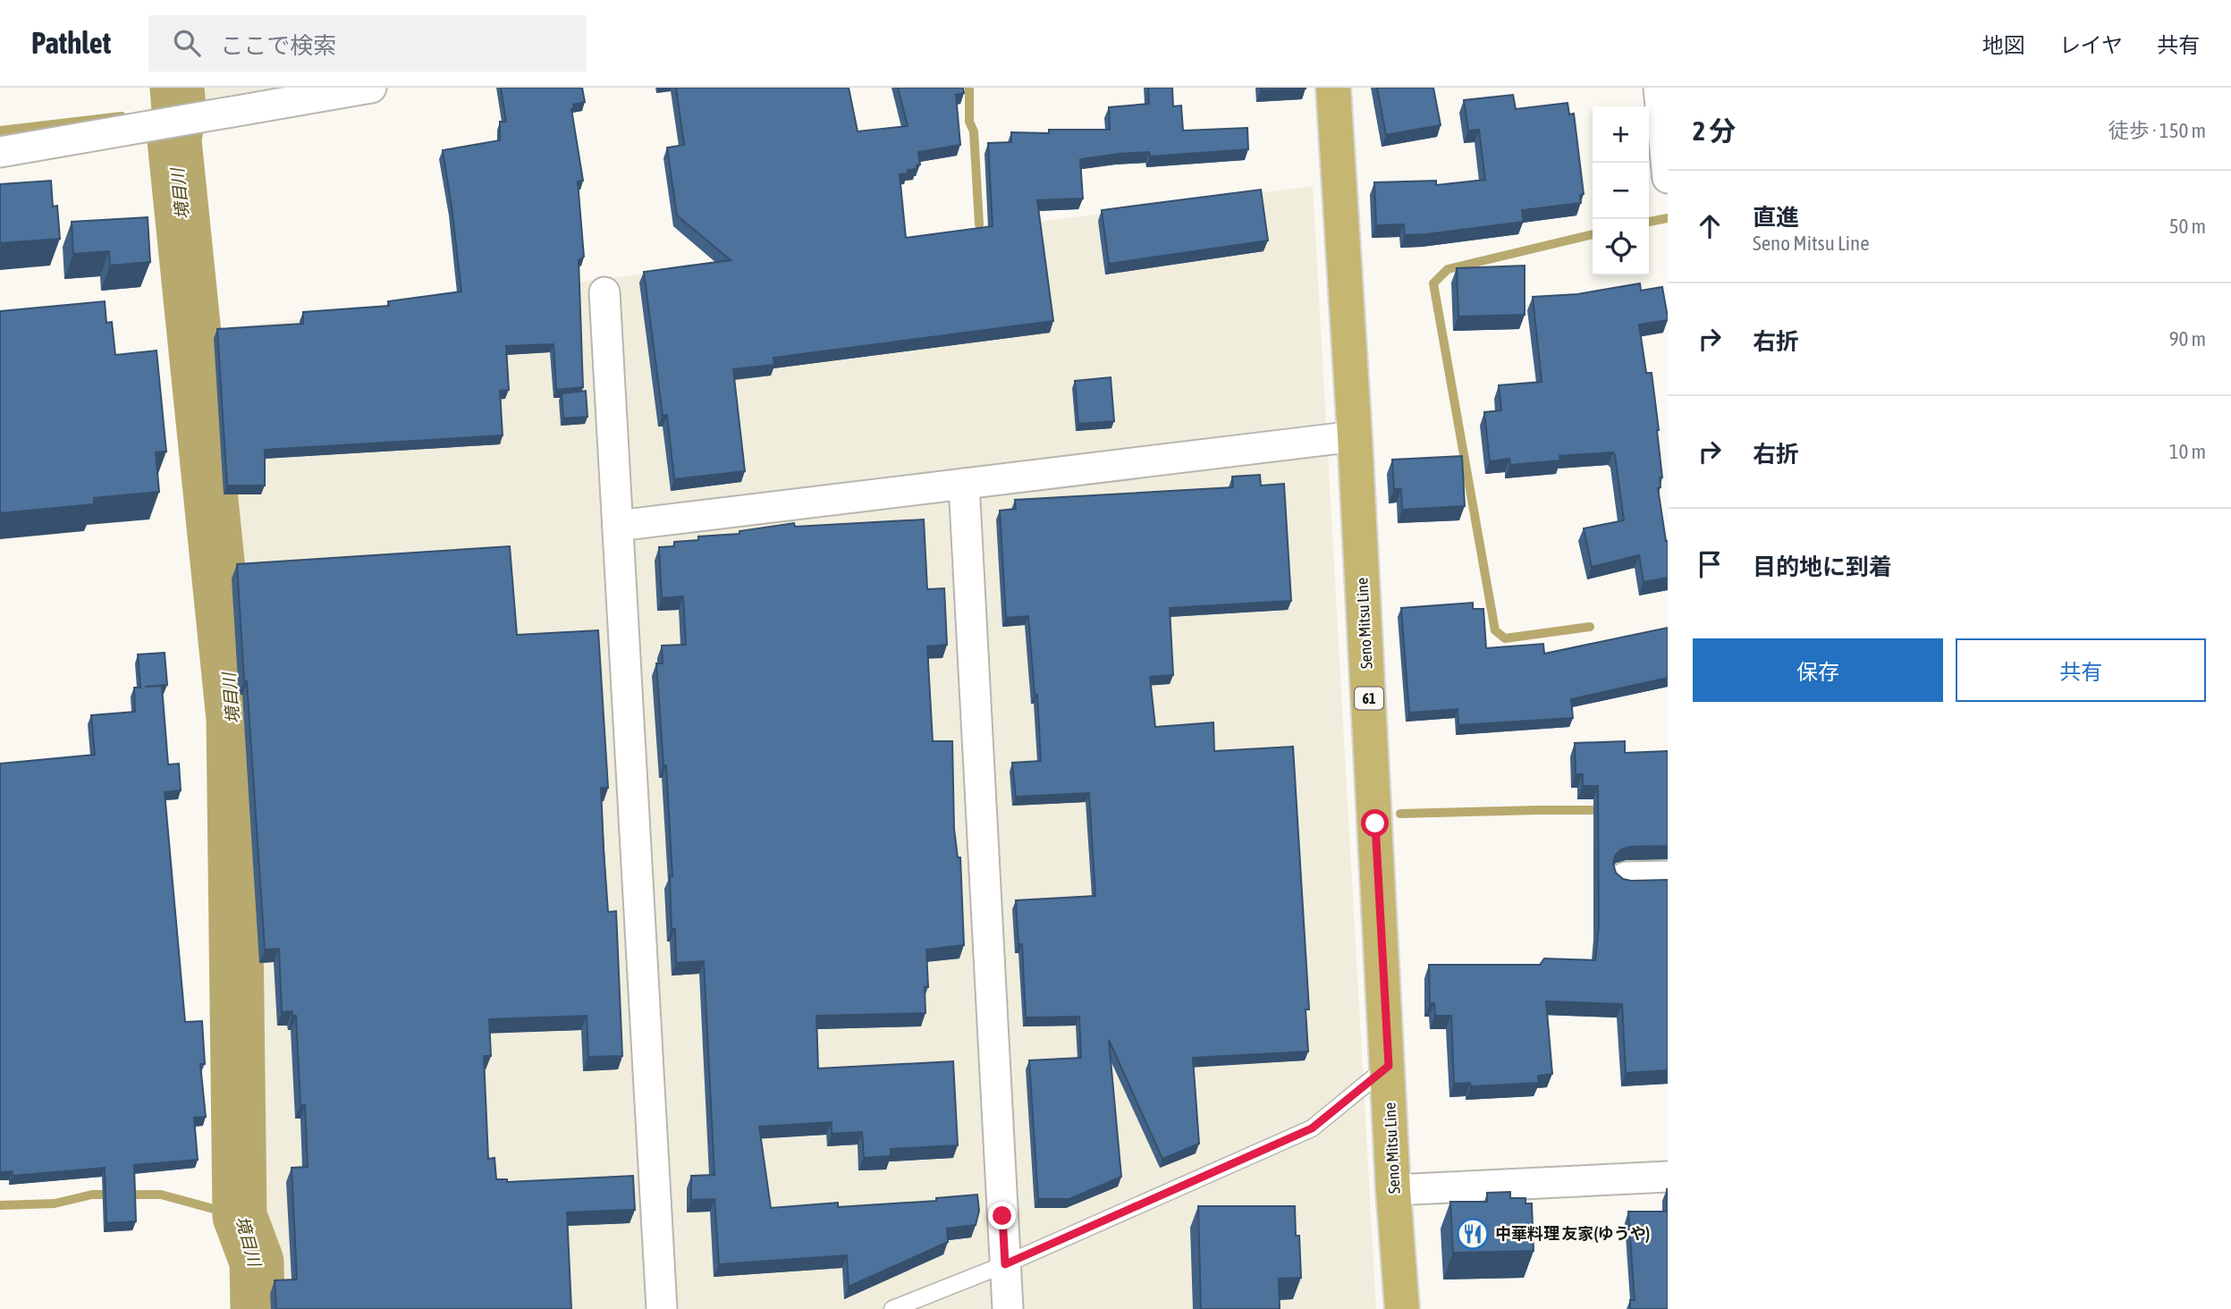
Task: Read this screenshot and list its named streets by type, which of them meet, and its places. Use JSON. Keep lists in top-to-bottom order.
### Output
{
  "streets": {
    "main road": ["Seno Mitsu Line", "61"]
  },
  "water": ["境目川"],
  "places": {
    "restaurant": ["中華料理 友家(ゆうや)"]
  },
  "page": {
    "header": "Pathlet",
    "search": "ここで検索",
    "nav": ["地図", "レイヤ", "共有"],
    "heading": ["2 分", "徒歩 · 150 m"],
    "map_buttons": ["+", "−"],
    "list": [
      ["直進", "Seno Mitsu Line", "50 m"],
      ["右折", "90 m"],
      ["右折", "10 m"],
      "目的地に到着"
    ],
    "buttons": ["保存", "共有"]
  }
}
